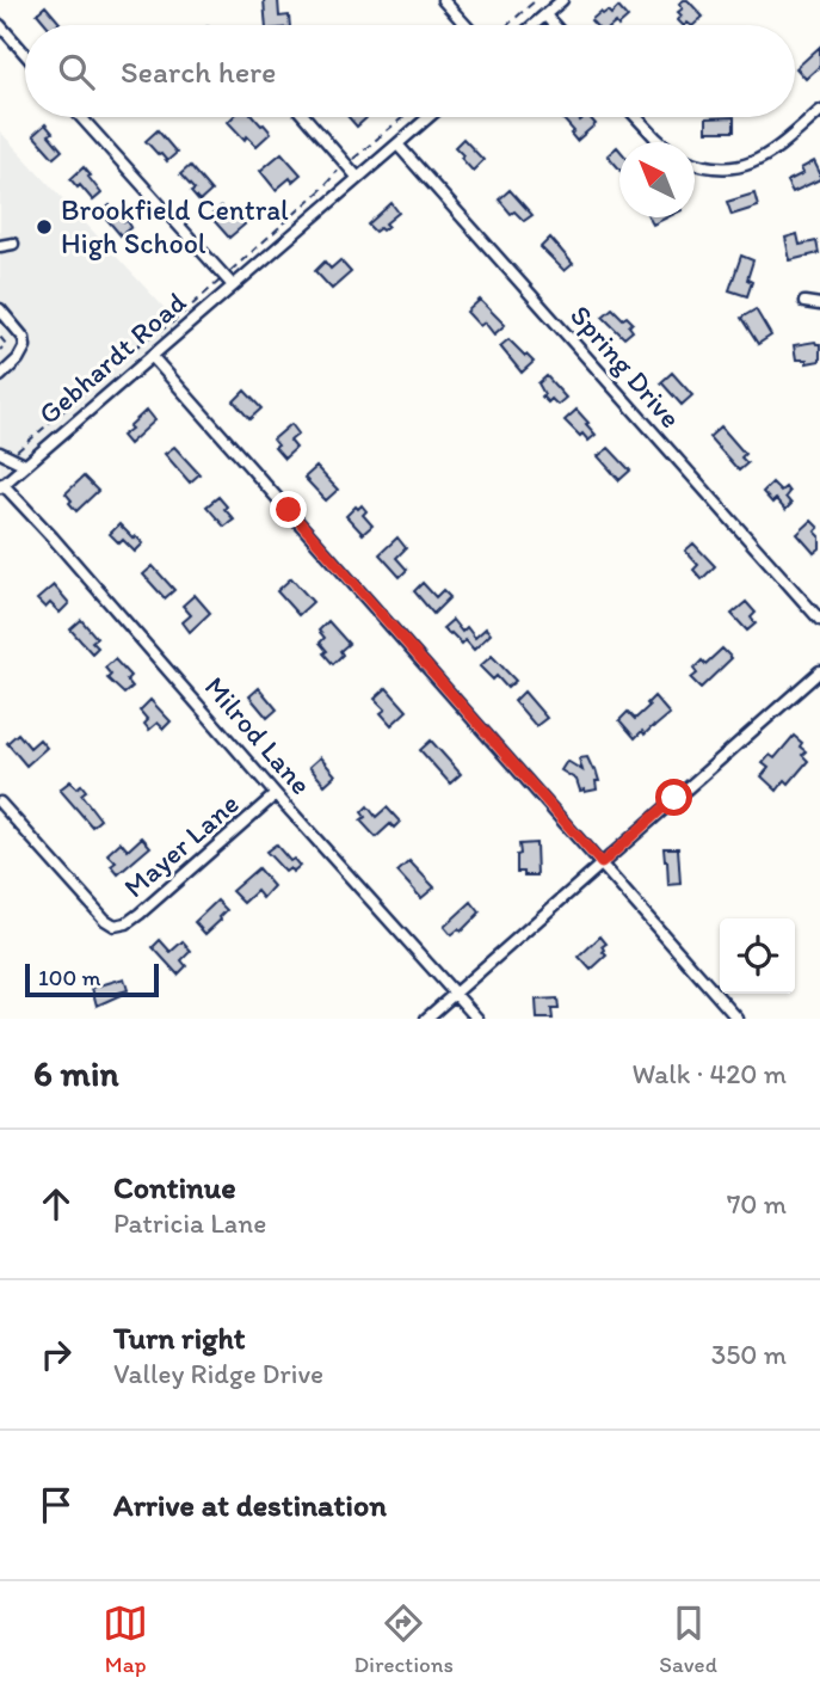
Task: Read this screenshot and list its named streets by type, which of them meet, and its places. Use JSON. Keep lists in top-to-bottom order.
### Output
{
  "streets": {
    "street": [
      "Gebhardt Road",
      "Spring Drive",
      "Milrod Lane",
      "Mayer Lane"
    ]
  },
  "crossings": [
    ["Gebhardt Road", "Spring Drive"],
    ["Gebhardt Road", "Milrod Lane"],
    ["Milrod Lane", "Mayer Lane"]
  ],
  "places": ["Brookfield Central High School"],
  "scale_bar": "100 m",
  "north": "top left",
  "page": {
    "search": "Search here",
    "scale": "100 m",
    "heading": ["6 min", "Walk · 420 m"],
    "list": [
      ["Continue", "Patricia Lane", "70 m"],
      ["Turn right", "Valley Ridge Drive", "350 m"],
      "Arrive at destination"
    ],
    "nav": ["Map", "Directions", "Saved"]
  }
}
